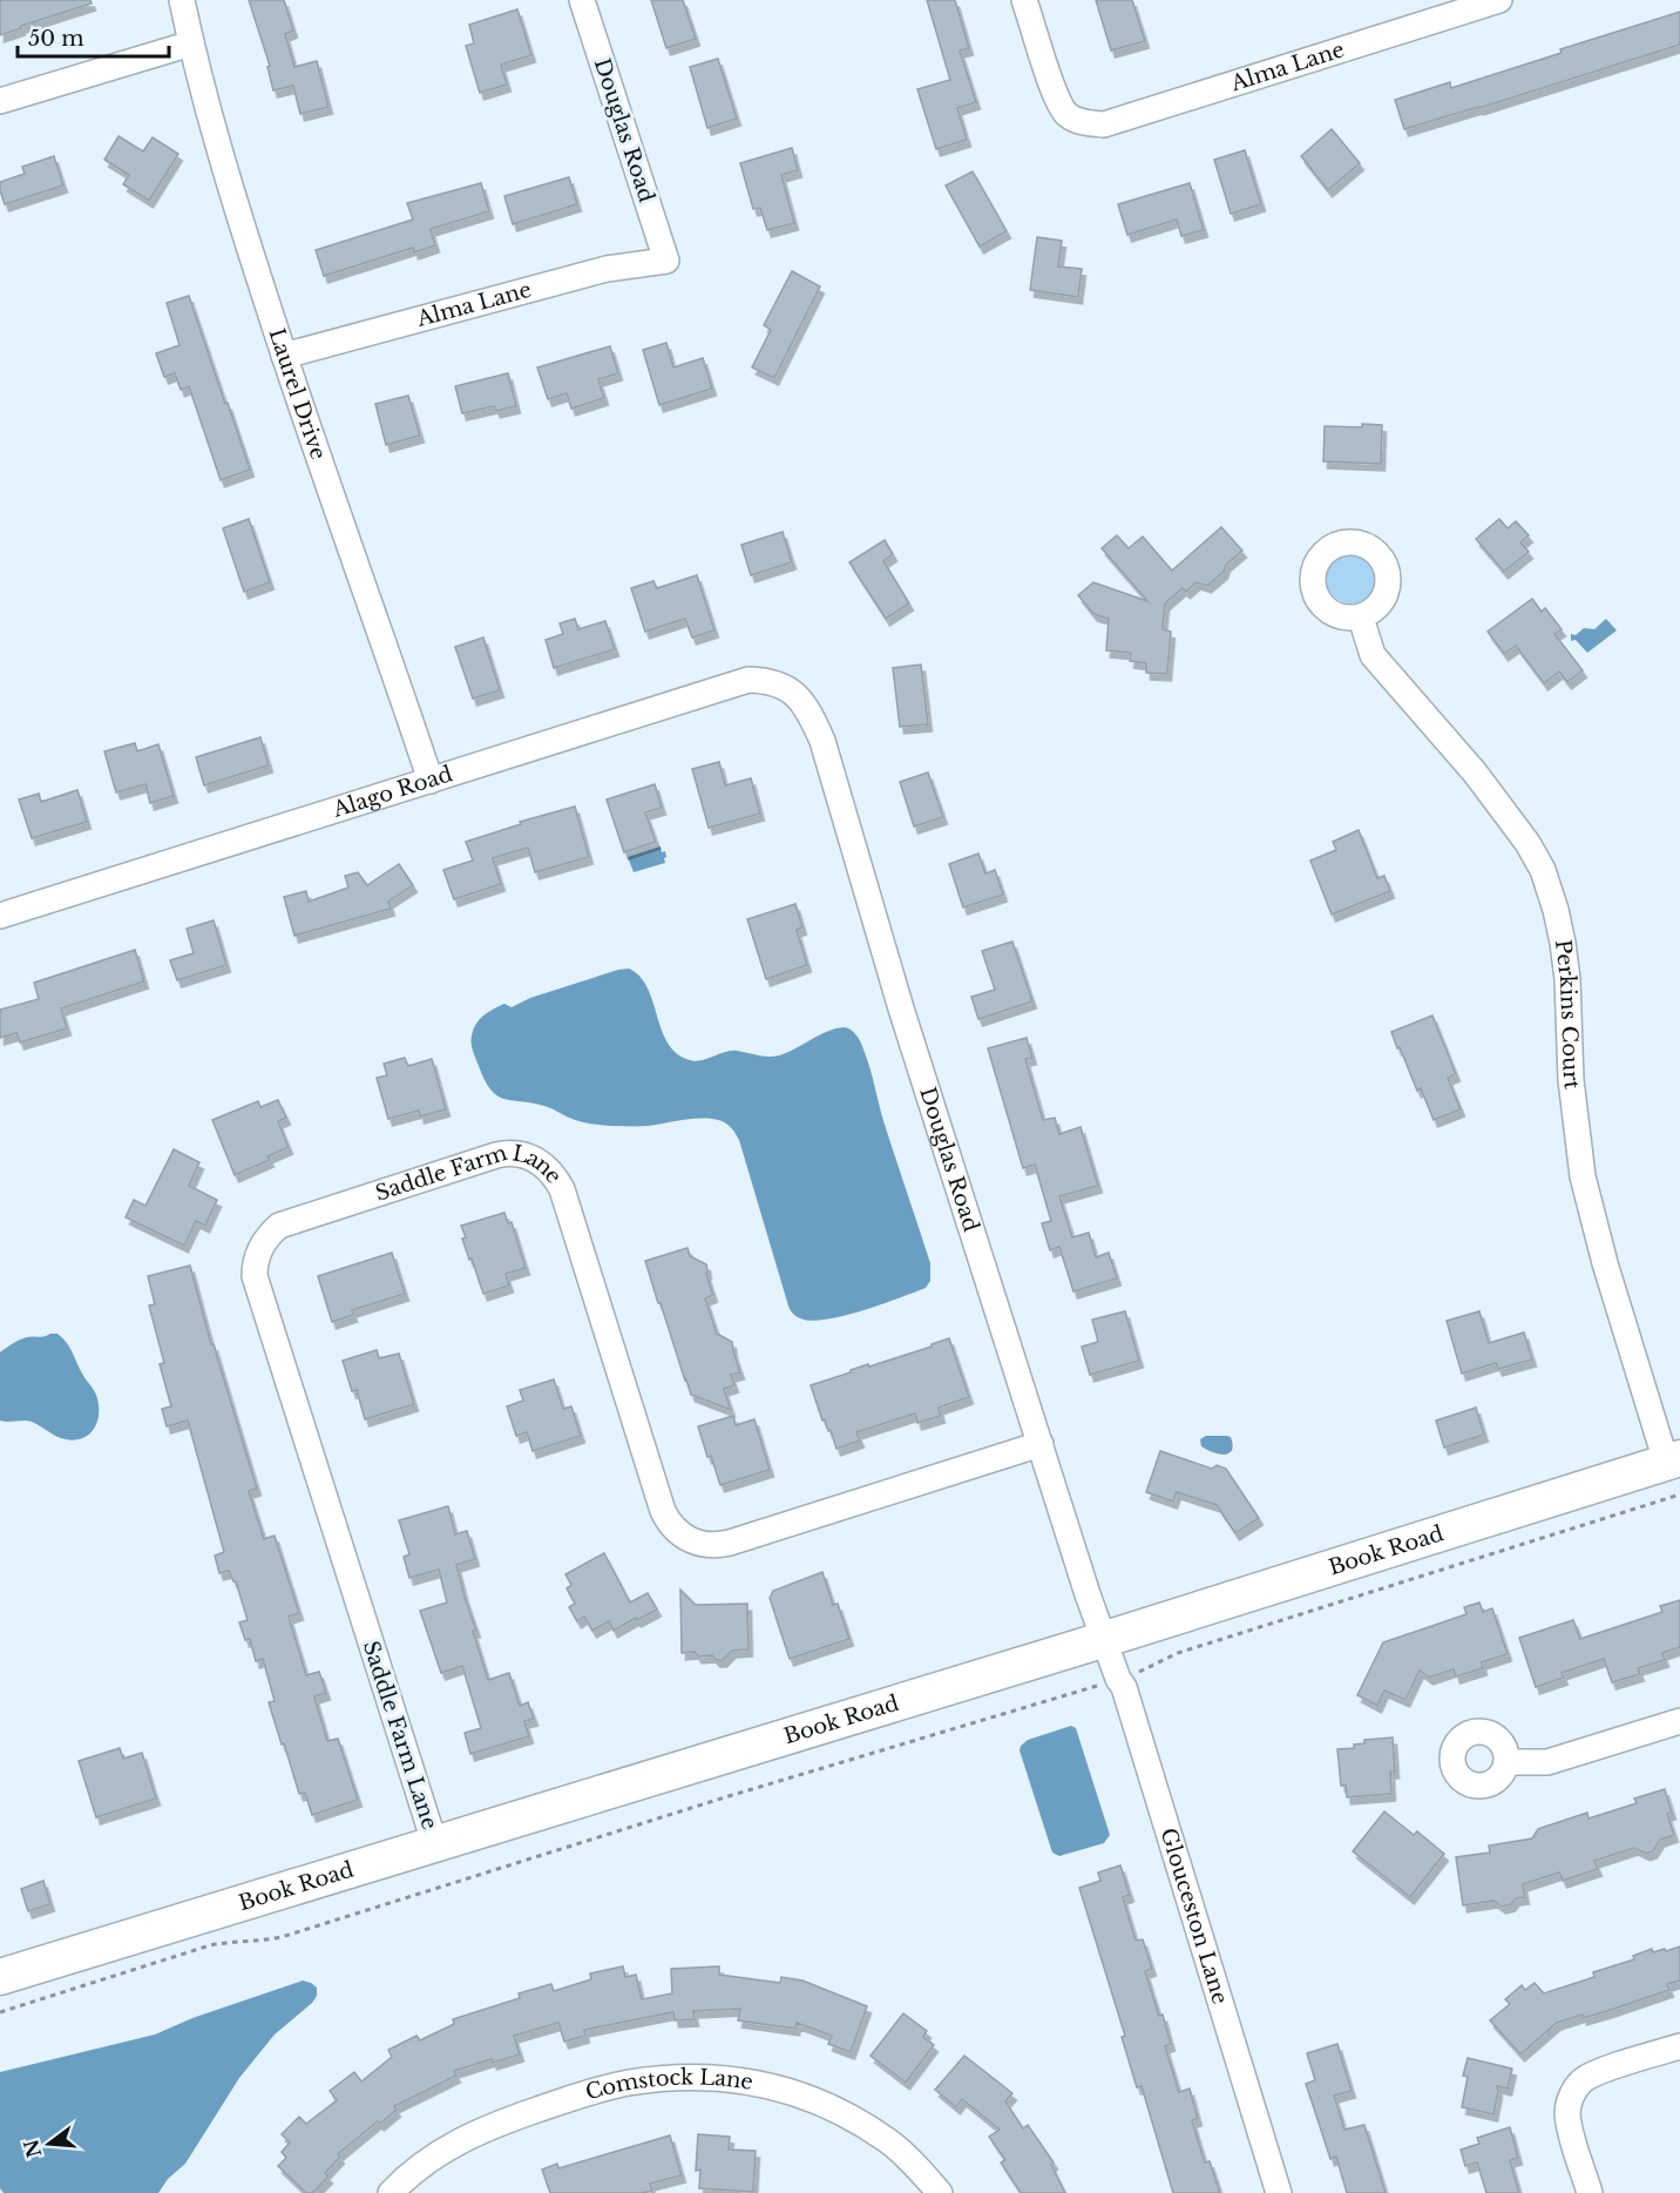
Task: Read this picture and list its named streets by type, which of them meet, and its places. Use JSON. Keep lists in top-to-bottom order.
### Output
{
  "streets": {
    "street": [
      "Alma Lane",
      "Douglas Road",
      "Laurel Drive",
      "Alago Road",
      "Perkins Court",
      "Saddle Farm Lane",
      "Book Road",
      "Glouceston Lane",
      "Comstock Lane"
    ]
  },
  "crossings": [
    ["Alma Lane", "Douglas Road"],
    ["Alma Lane", "Laurel Drive"],
    ["Douglas Road", "Alago Road"],
    ["Douglas Road", "Saddle Farm Lane"],
    ["Douglas Road", "Book Road"],
    ["Douglas Road", "Glouceston Lane"],
    ["Laurel Drive", "Alago Road"],
    ["Perkins Court", "Book Road"],
    ["Saddle Farm Lane", "Book Road"],
    ["Book Road", "Glouceston Lane"]
  ],
  "scale_bar": "50 m",
  "north": "left"
}
